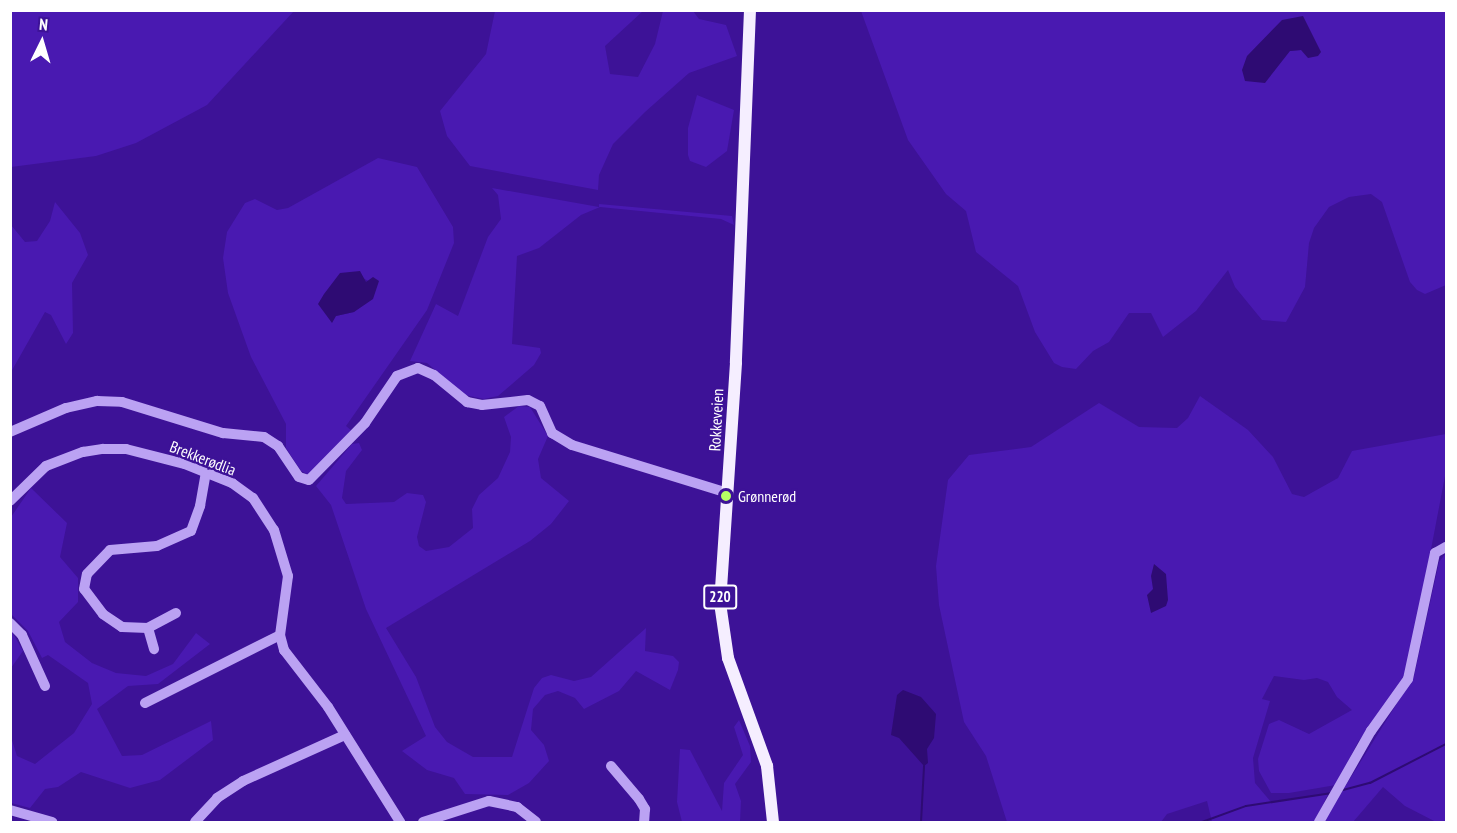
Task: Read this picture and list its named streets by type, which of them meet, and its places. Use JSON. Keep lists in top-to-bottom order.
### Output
{
  "streets": {
    "main road": ["Rokkeveien", "220"],
    "street": ["Brekkerødlia"]
  },
  "places": ["Grønnerød"],
  "north": "top"
}
